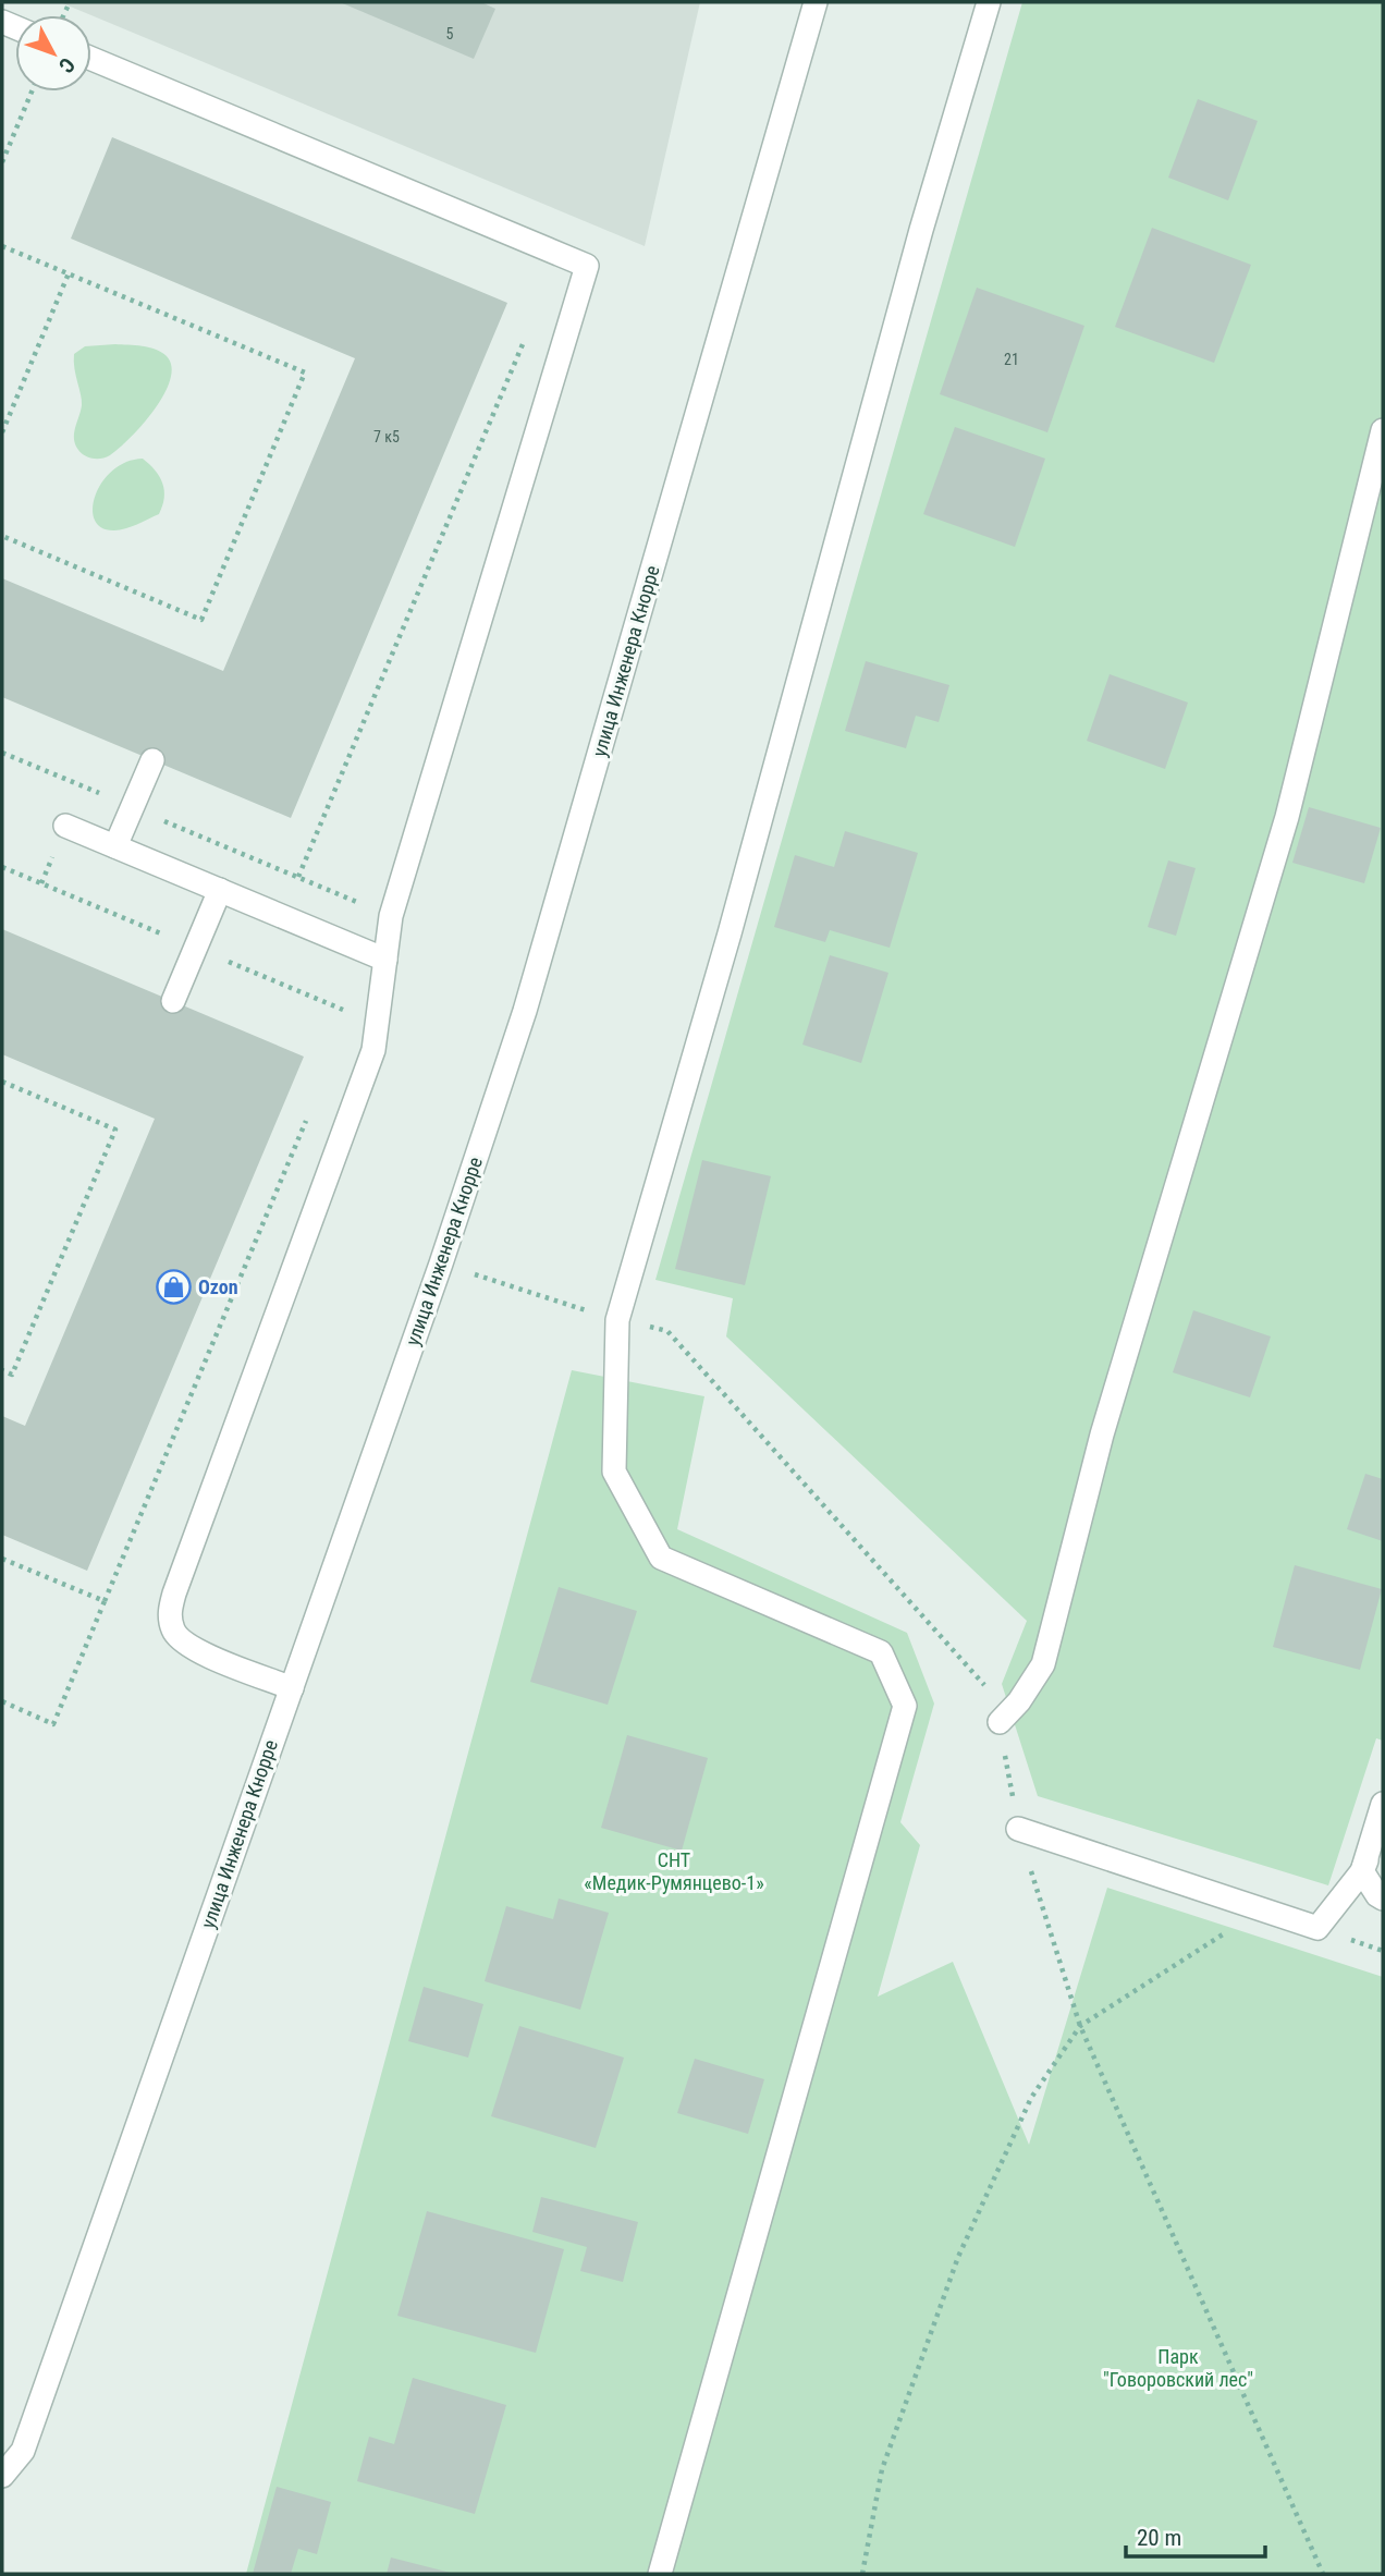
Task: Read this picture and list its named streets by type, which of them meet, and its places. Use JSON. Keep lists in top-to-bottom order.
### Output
{
  "streets": {
    "street": ["улица Инженера Кнорре"]
  },
  "parks": ["СНТ «Медик-Румянцево-1»", "Парк \"Говоровский лес\""],
  "places": {
    "shop": ["Ozon"]
  },
  "house_numbers": ["5", "21", "7 к5"],
  "scale_bar": "20 m",
  "north": "bottom right"
}
